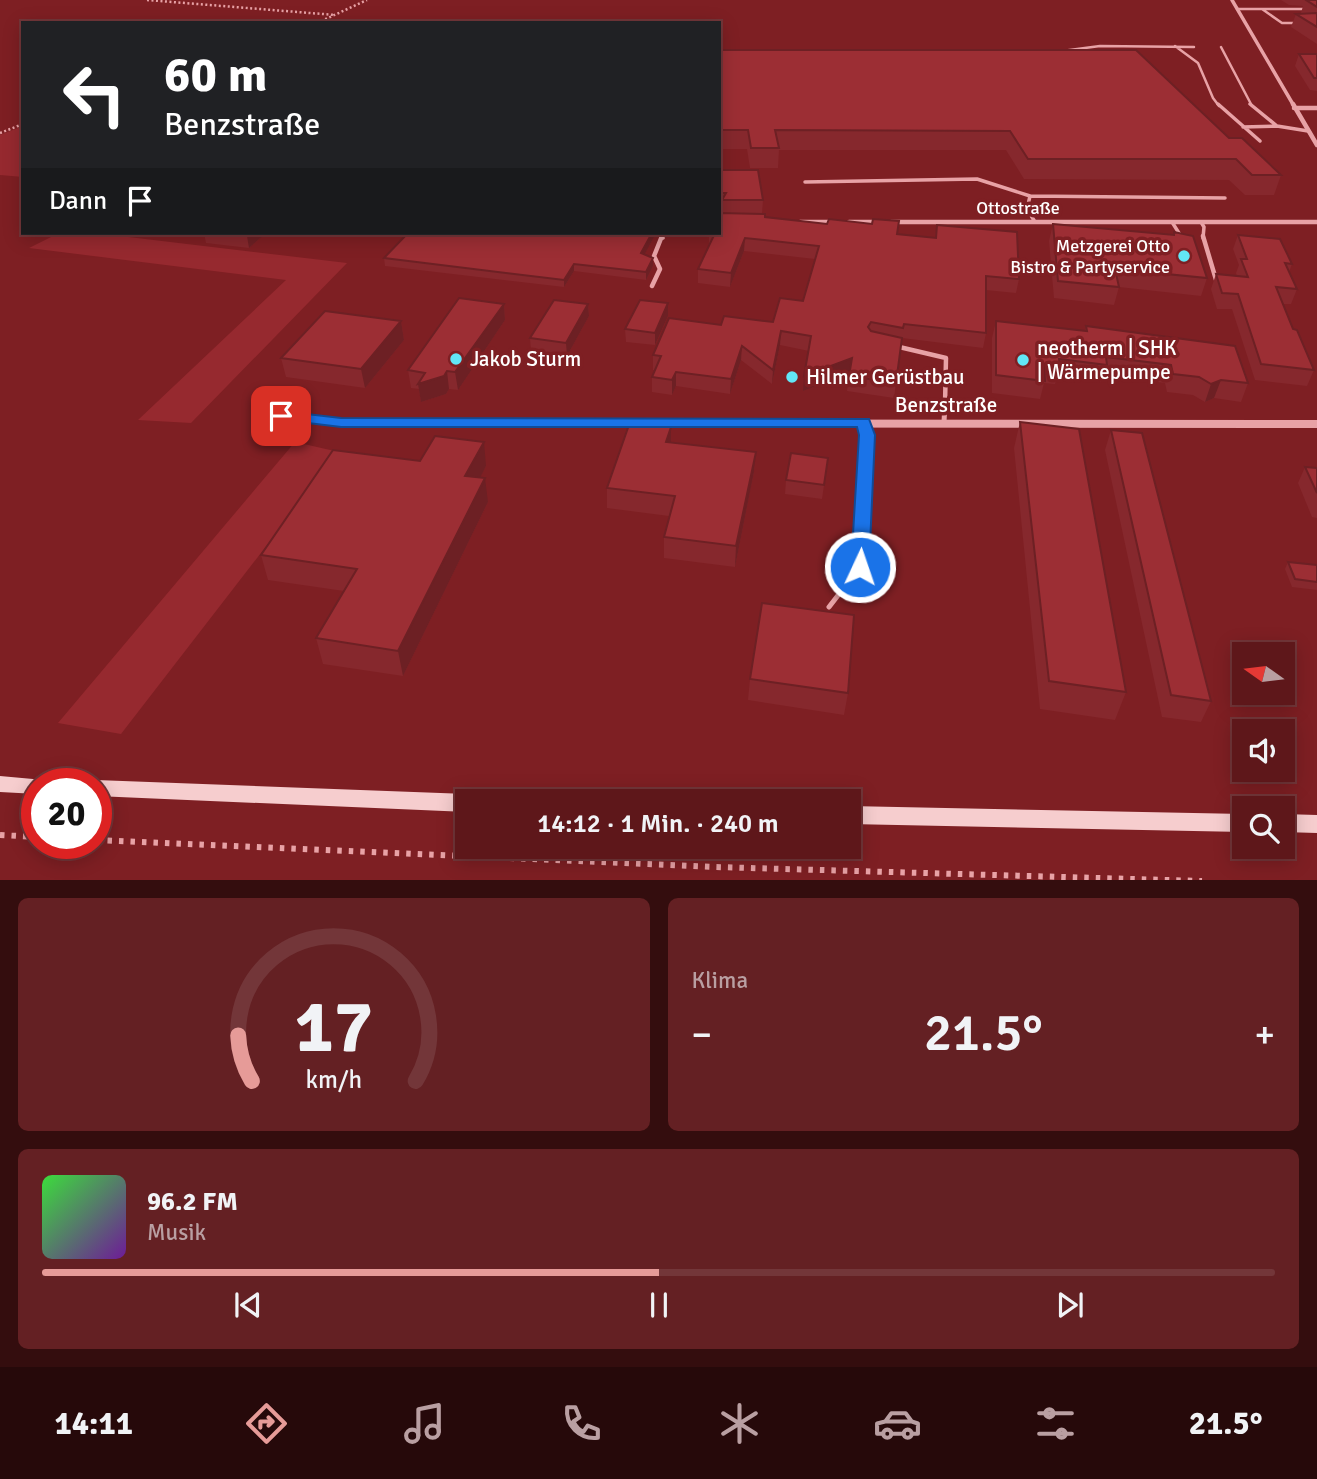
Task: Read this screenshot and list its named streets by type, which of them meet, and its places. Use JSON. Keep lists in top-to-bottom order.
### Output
{
  "streets": {
    "street": ["Ottostraße", "Benzstraße"]
  },
  "places": [
    "Metzgerei Otto Bistro & Partyservice",
    "Jakob Sturm",
    "neotherm | SHK | Wärmepumpe",
    "Hilmer Gerüstbau"
  ],
  "north": "left",
  "page": {
    "turn": ["60 m", "Benzstraße"],
    "then": "Dann",
    "limit": "20",
    "trip": "14:12 · 1 Min. · 240 m",
    "tile": "Klima",
    "heat": ["−", "21.5°", "+"],
    "song": ["96.2 FM", "Musik"],
    "tabs": ["14:11", "21.5°"],
    "gauge": ["17", "km/h"]
  }
}
